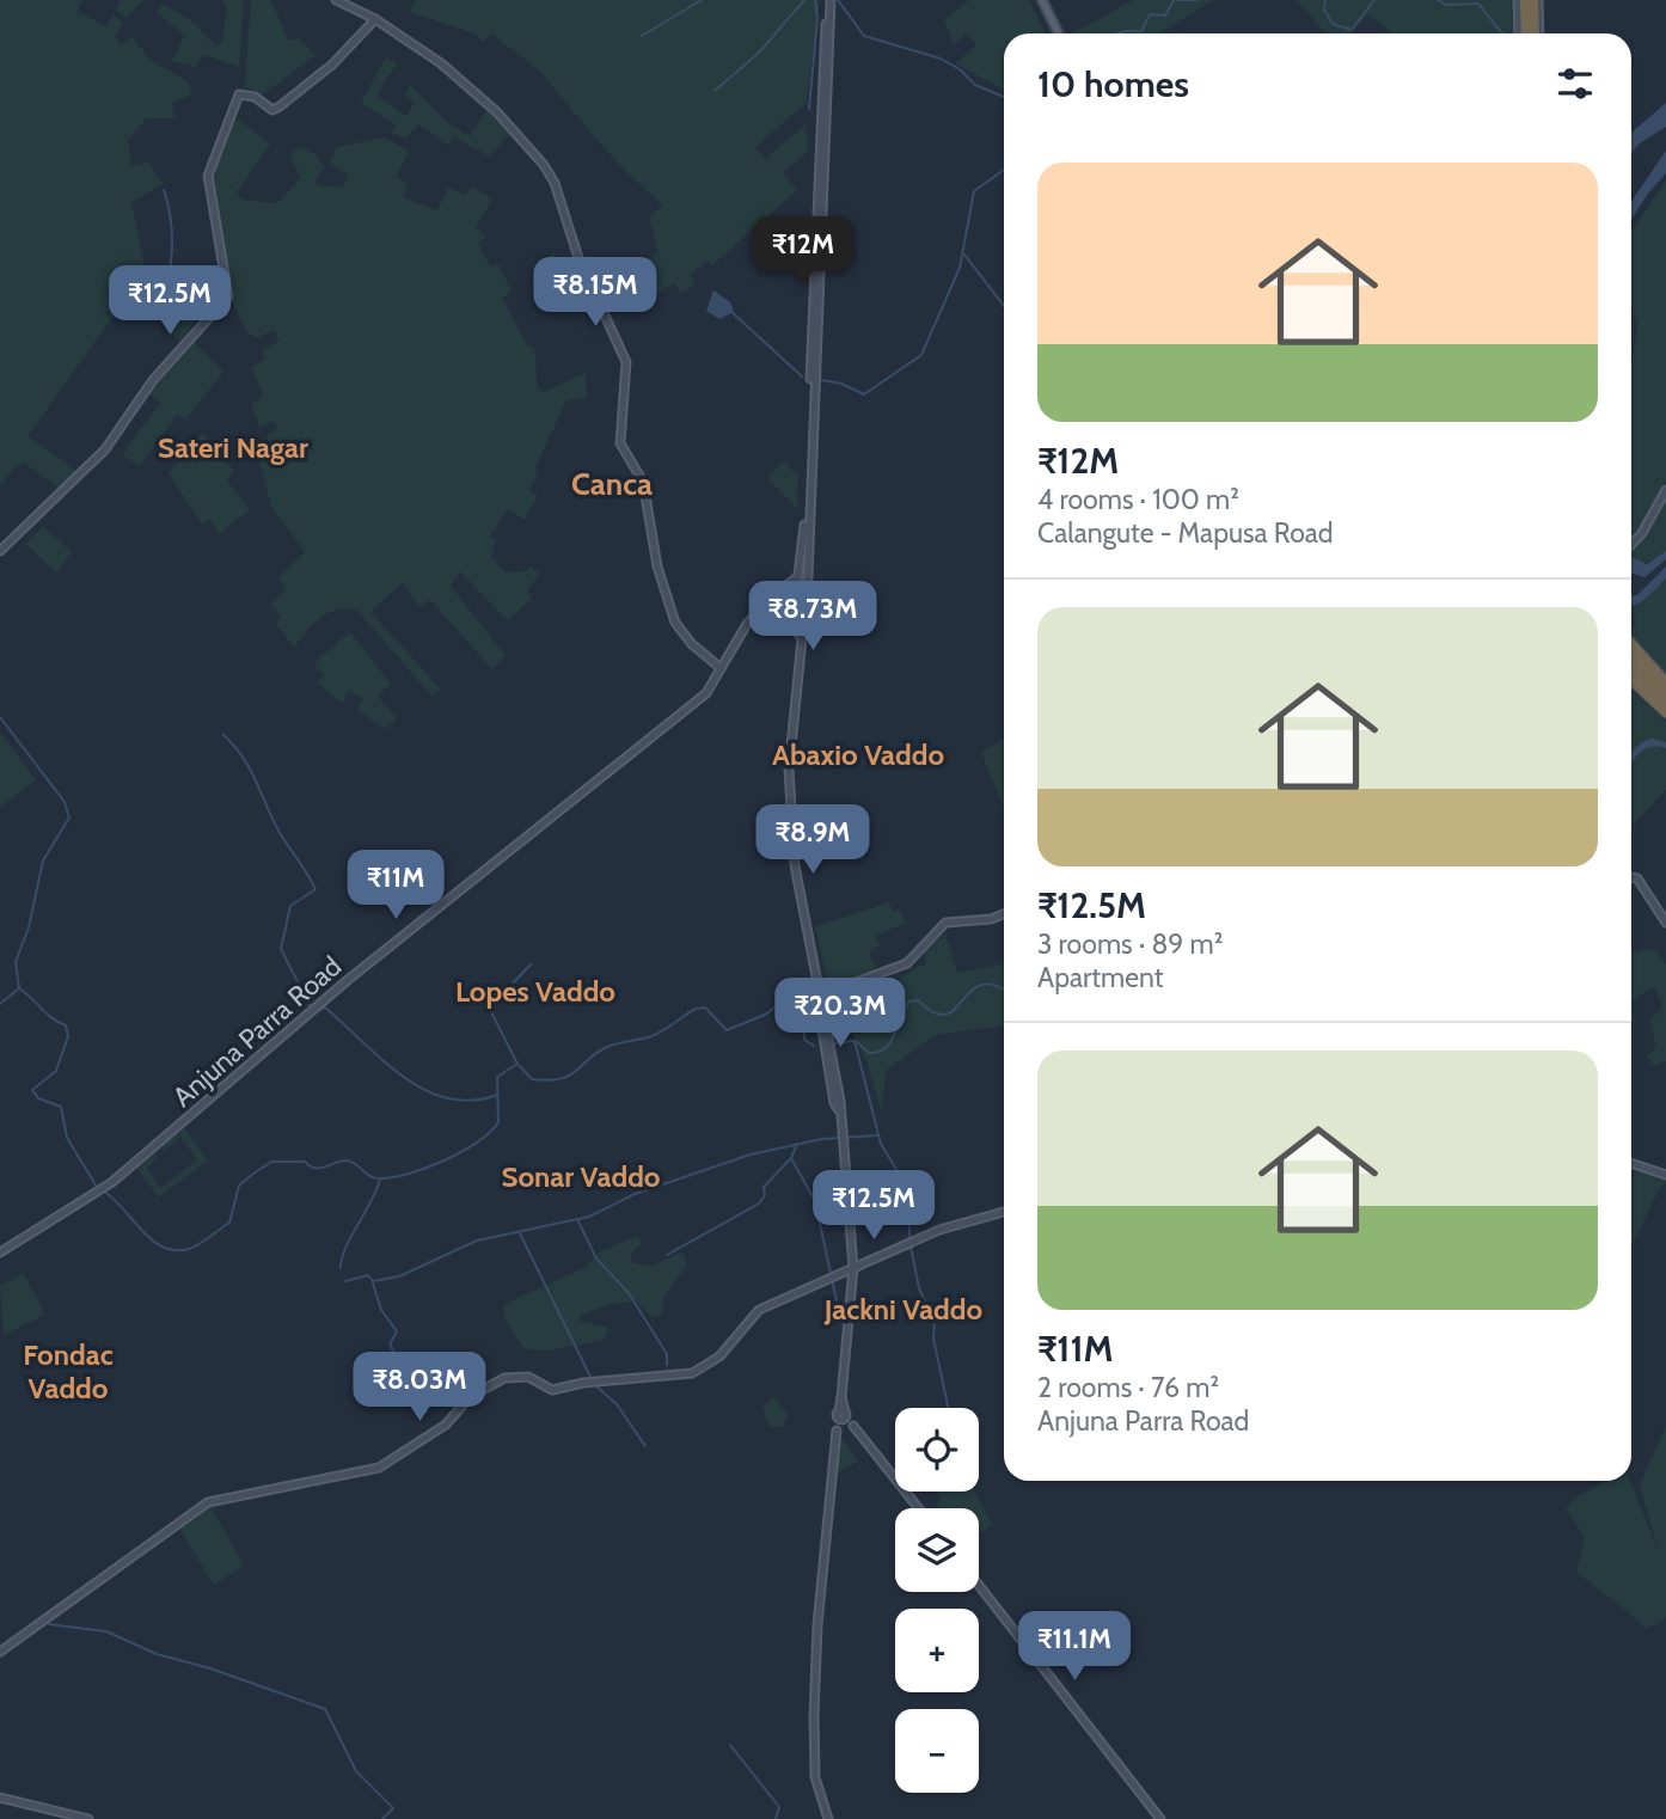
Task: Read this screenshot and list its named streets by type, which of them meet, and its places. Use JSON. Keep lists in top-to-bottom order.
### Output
{
  "streets": {
    "street": ["Anjuna Parra Road"]
  },
  "districts": [
    "Sateri Nagar",
    "Canca",
    "Abaxio Vaddo",
    "Lopes Vaddo",
    "Sonar Vaddo",
    "Jackni Vaddo",
    "Fondac Vaddo"
  ],
  "page": {
    "heading": "10 homes",
    "list": [
      {
        "name": "₹12M",
        "note": "4 rooms · 100 m² · Calangute - Mapusa Road"
      },
      {
        "name": "₹12.5M",
        "note": "3 rooms · 89 m² · Apartment"
      },
      {
        "name": "₹11M",
        "note": "2 rooms · 76 m² · Anjuna Parra Road"
      }
    ],
    "price": [
      "₹12M",
      "₹8.15M",
      "₹12.5M",
      "₹8.73M",
      "₹8.9M",
      "₹11M",
      "₹20.3M",
      "₹12.5M",
      "₹8.03M",
      "₹11.1M"
    ],
    "map_buttons": ["+", "−"]
  }
}
